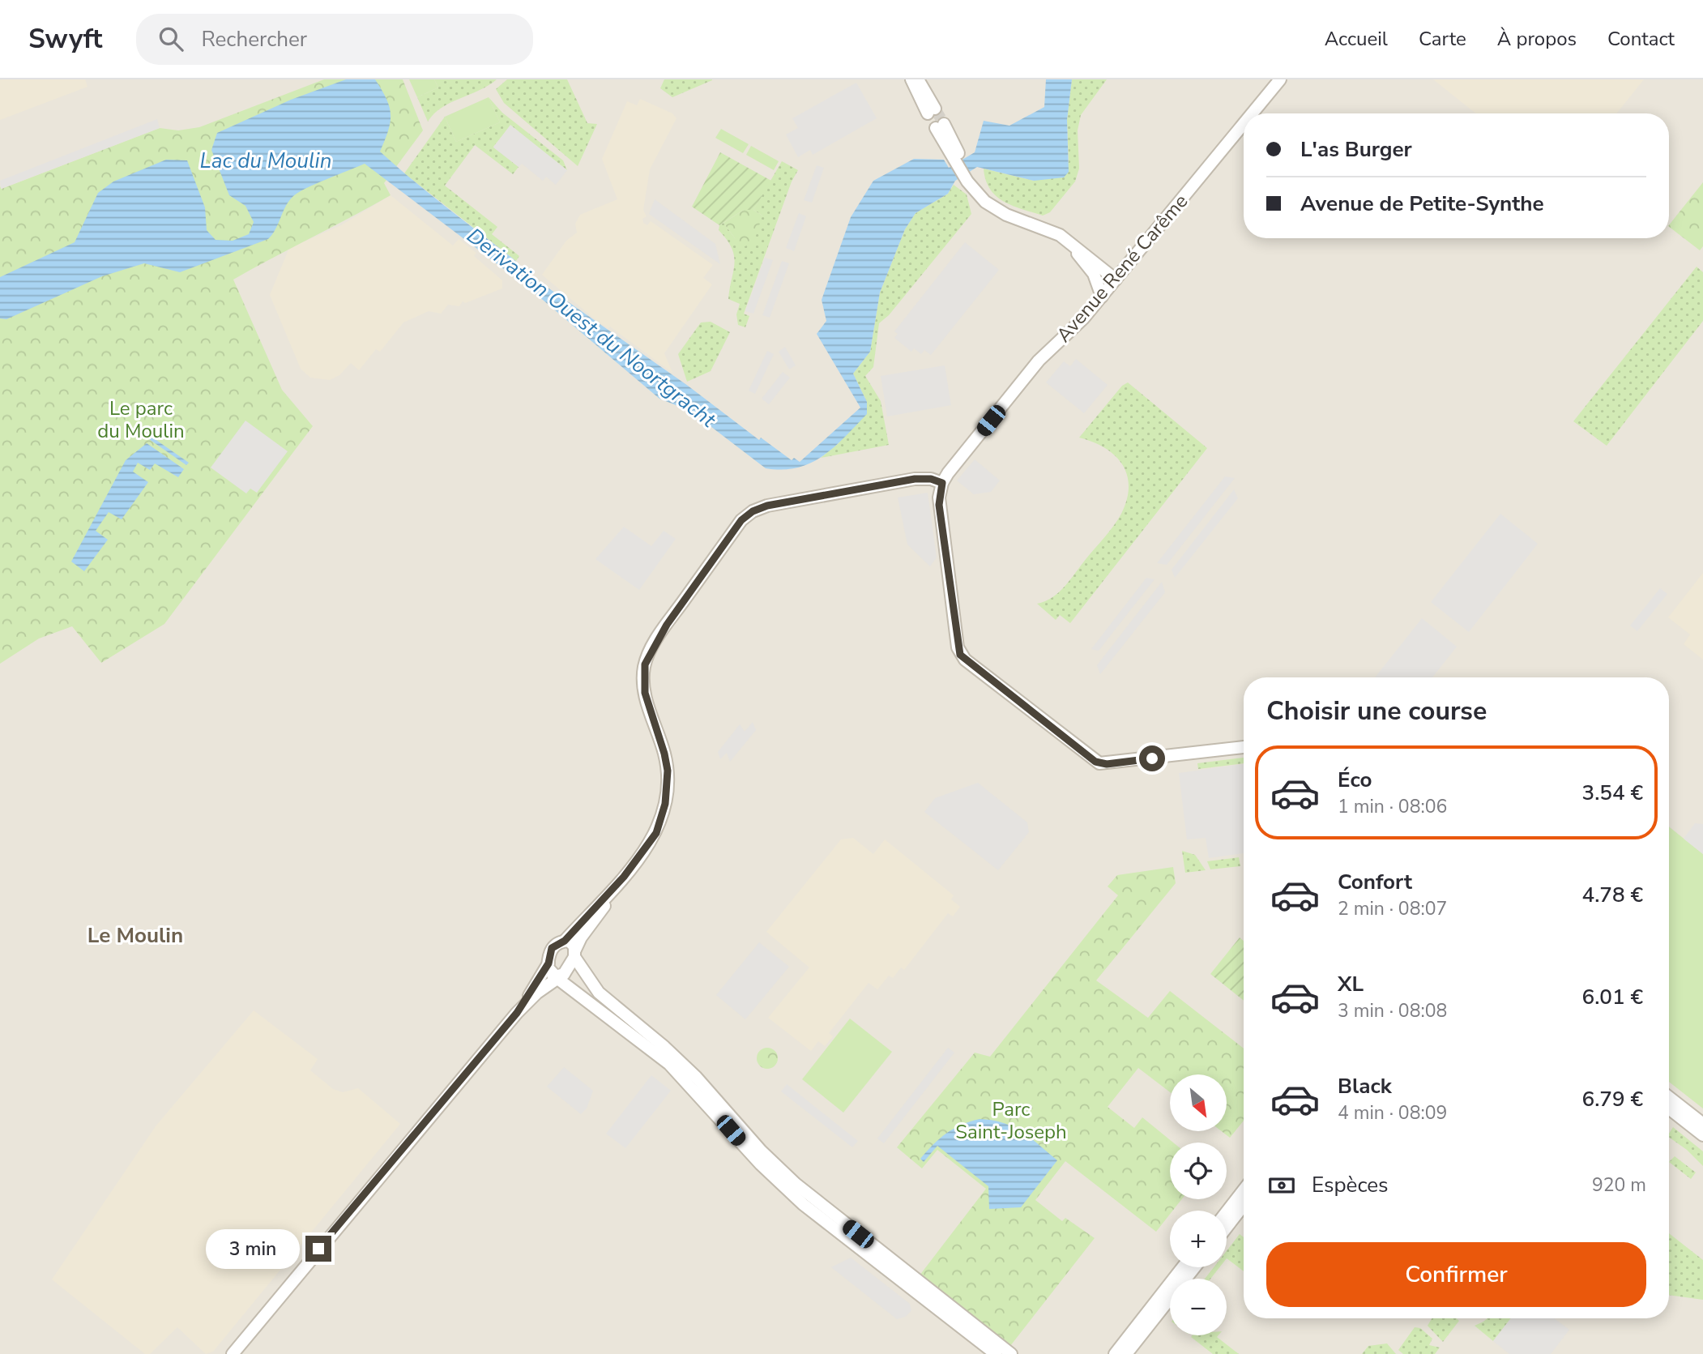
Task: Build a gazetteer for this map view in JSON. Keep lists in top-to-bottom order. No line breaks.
{"streets":{"street":["Avenue René Carême"]},"districts":["Le Moulin"],"water":["Lac du Moulin","Derivation Ouest du Noortgracht"],"parks":["Le parc du Moulin","Parc Saint-Joseph"],"north":"bottom right","page":{"header":"Swyft","search":"Rechercher","nav":["Accueil","Carte","À propos","Contact"],"banner":["L'as Burger","Avenue de Petite-Synthe"],"heading":"Choisir une course","list":[{"name":"Éco","note":"1 min · 08:06","value":"3.54 €"},{"name":"Confort","note":"2 min · 08:07","value":"4.78 €"},{"name":"XL","note":"3 min · 08:08","value":"6.01 €"},{"name":"Black","note":"4 min · 08:09","value":"6.79 €"}],"map_buttons":["+","−"],"pay":["Espèces","920 m"],"bubble":"3 min","buttons":"Confirmer"}}
